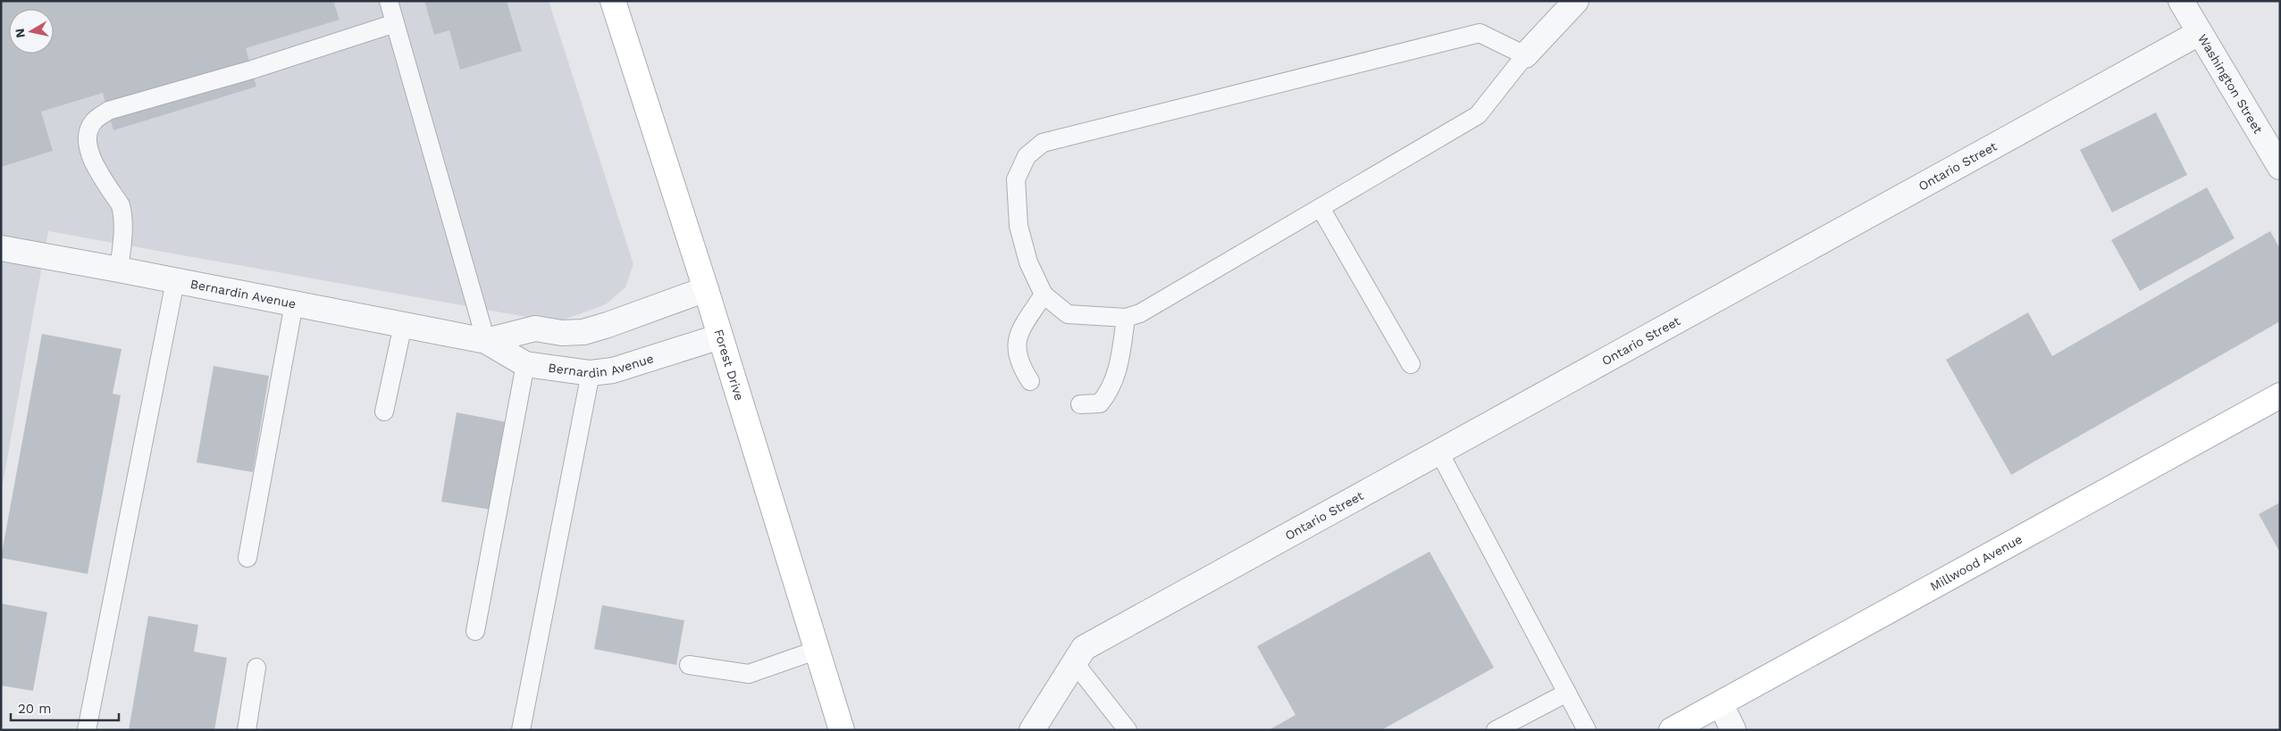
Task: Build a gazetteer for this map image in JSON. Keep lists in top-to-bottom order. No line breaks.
{"streets":{"main road":["Forest Drive","Millwood Avenue"],"street":["Washington Street","Ontario Street","Bernardin Avenue"]},"crossings":[["Washington Street","Ontario Street"],["Bernardin Avenue","Forest Drive"]],"scale_bar":"20 m","north":"left"}
